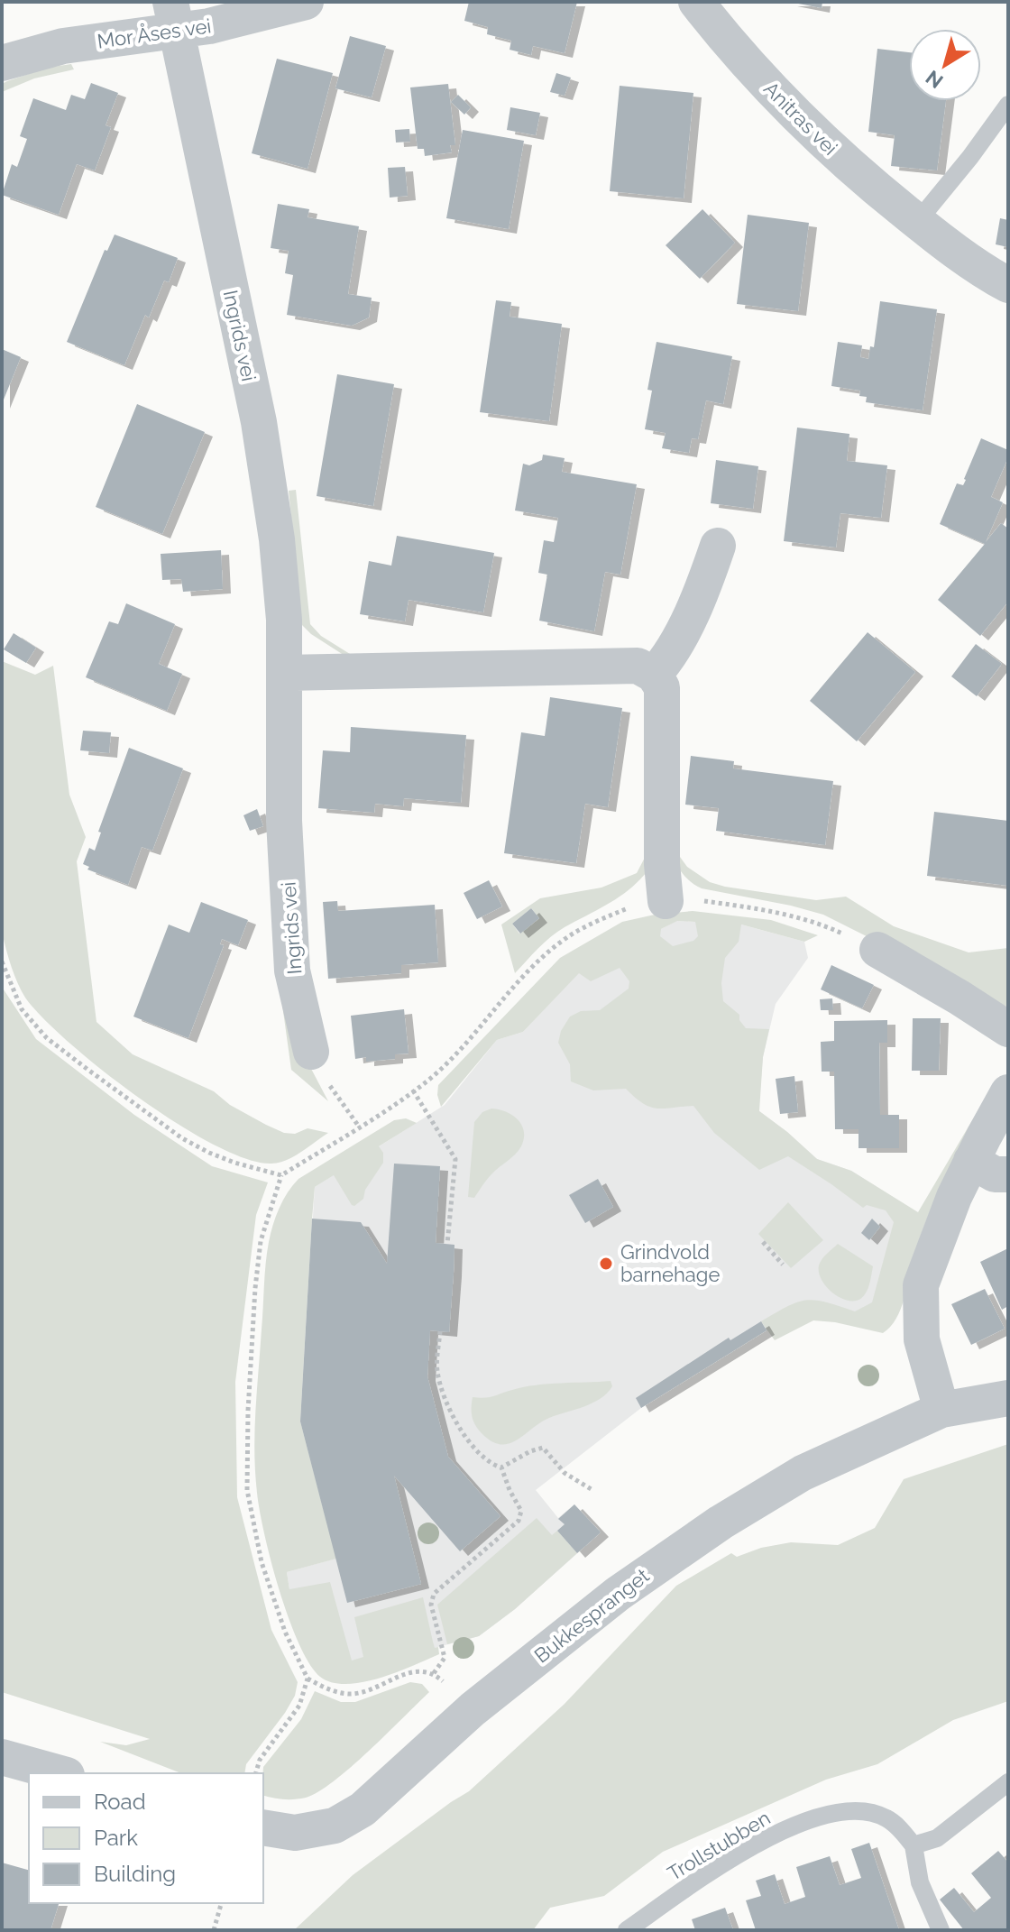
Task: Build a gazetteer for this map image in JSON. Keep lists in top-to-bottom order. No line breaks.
{"streets":{"street":["Mor Åses vei","Anitras vei","Ingrids vei","Bukkespranget"],"lane":["Trollstubben"]},"crossings":[["Mor Åses vei","Ingrids vei"]],"places":["Grindvold barnehage"],"legend":["Road","Park","Building"],"north":"bottom left"}
